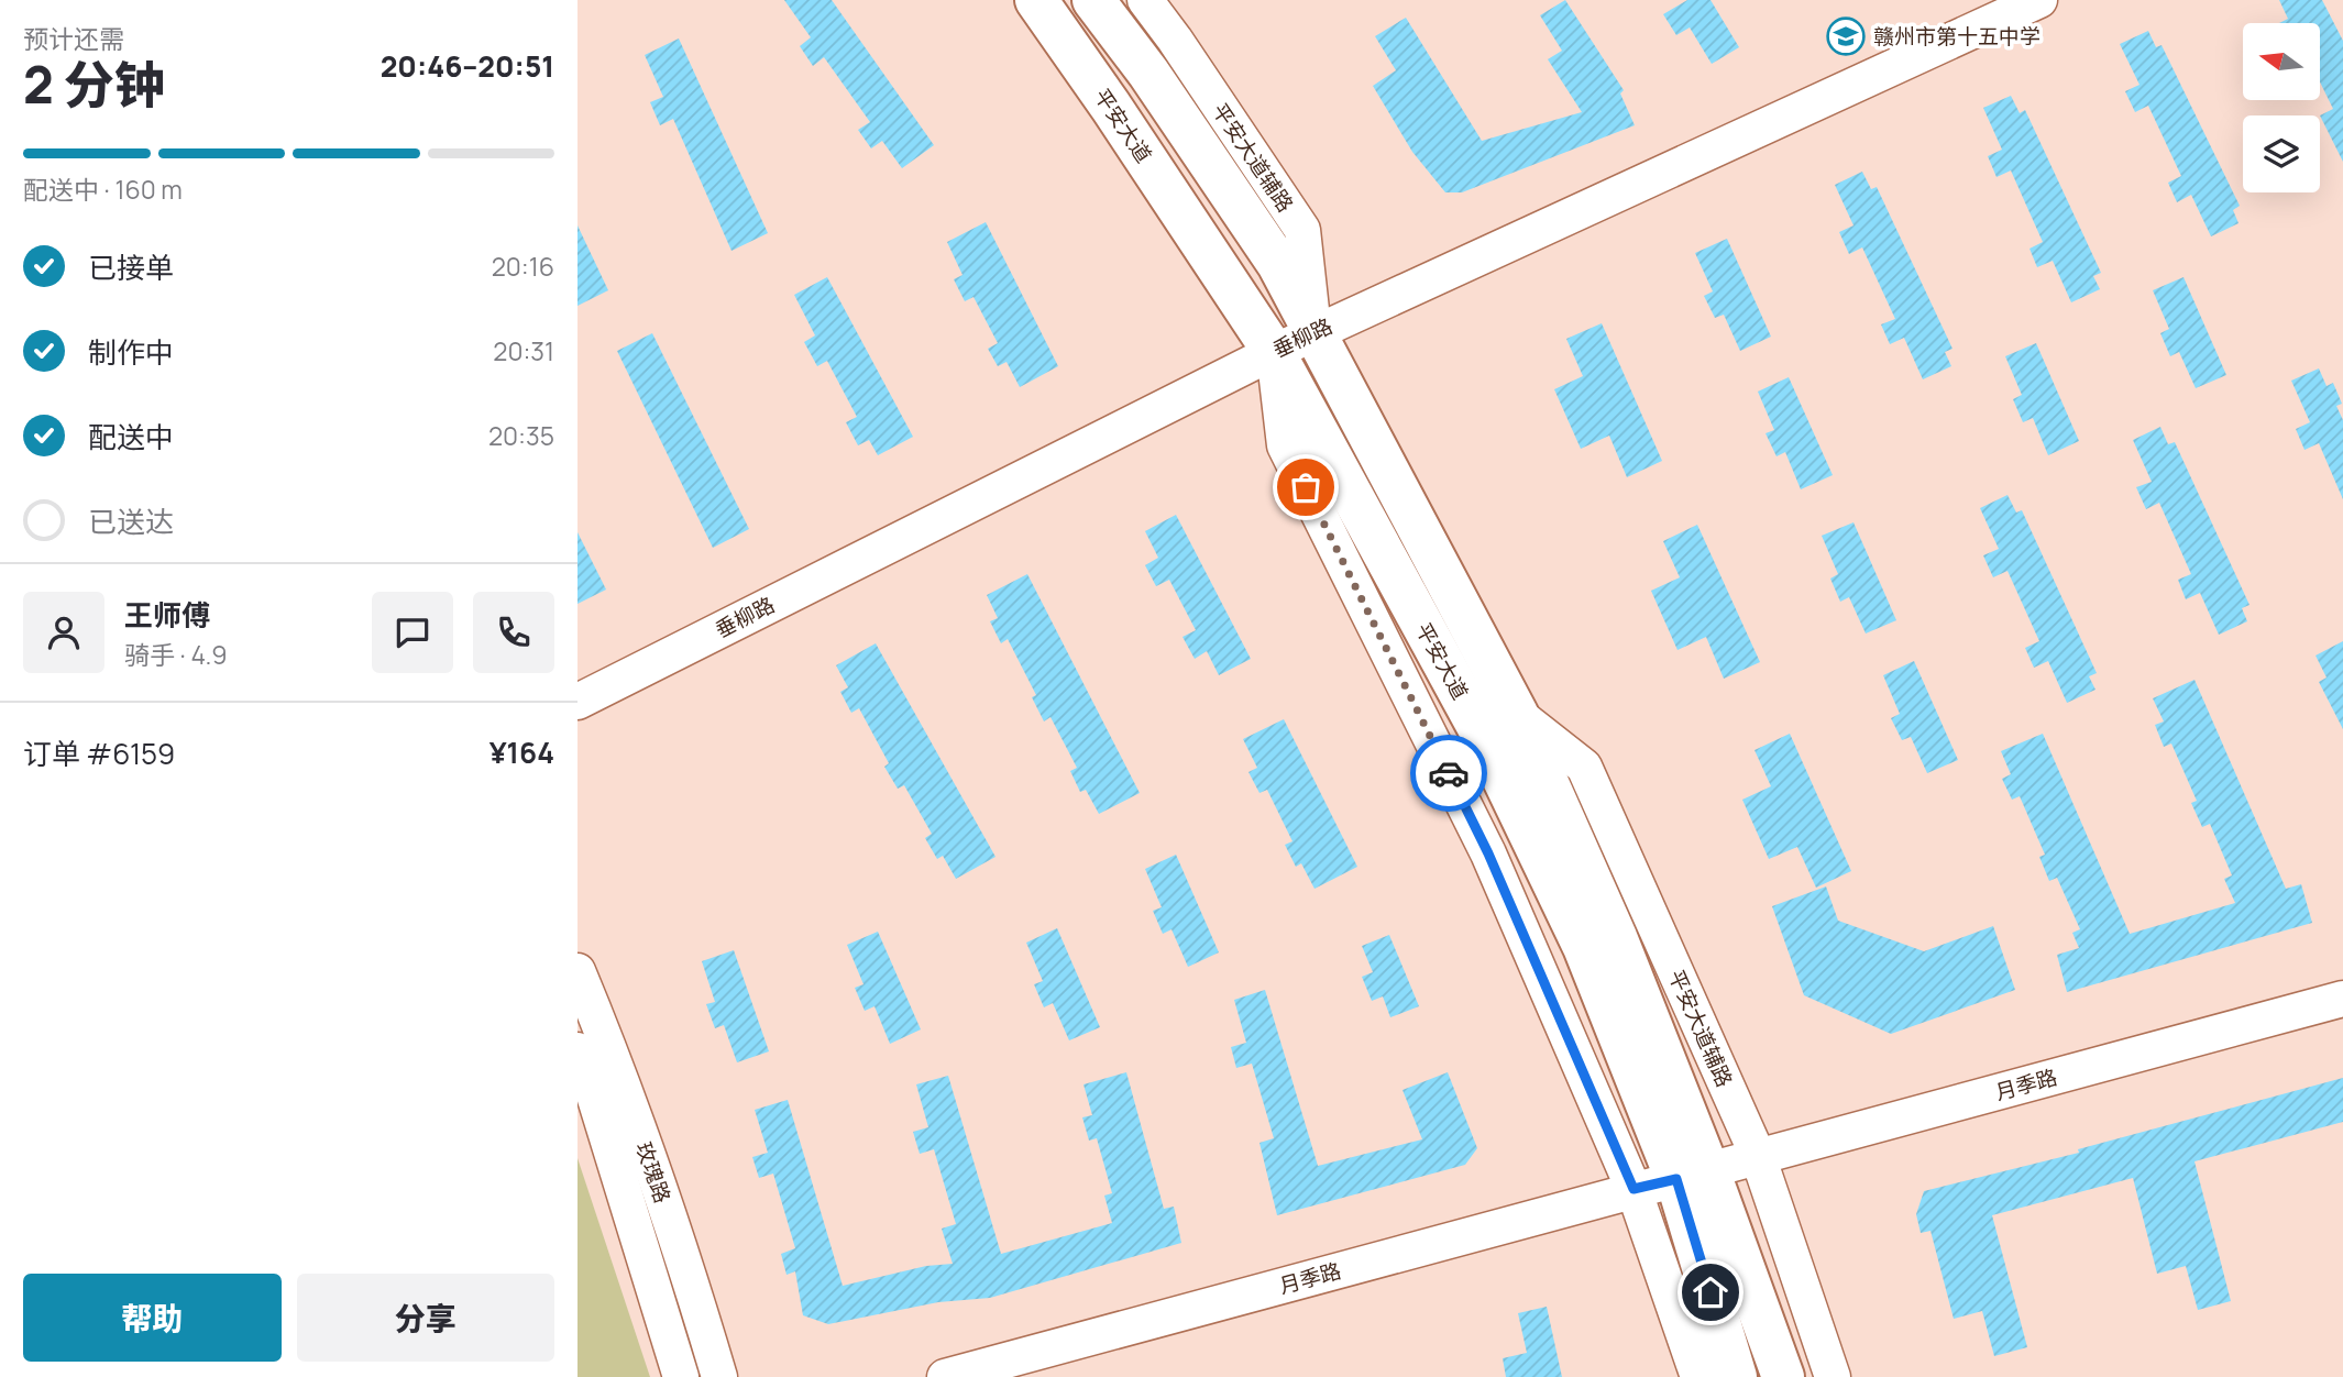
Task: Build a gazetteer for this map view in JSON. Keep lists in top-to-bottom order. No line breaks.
{"streets":{"main road":["平安大道"],"street":["平安大道辅路","垂柳路","月季路","玫瑰路"]},"crossings":[["平安大道","平安大道辅路"],["平安大道","垂柳路"],["平安大道","月季路"],["平安大道辅路","垂柳路"],["平安大道辅路","月季路"]],"places":{"school or university":["赣州市第十五中学"]},"north":"left","page":{"heading":["2 分钟","预计还需","20:46–20:51"],"panel":["王师傅","骑手 · 4.9","订单 #6159","¥164"],"bar":"配送中 · 160 m","list":[["已接单","20:16"],["制作中","20:31"],["配送中","20:35"],"已送达"],"buttons":["帮助","分享"]}}
